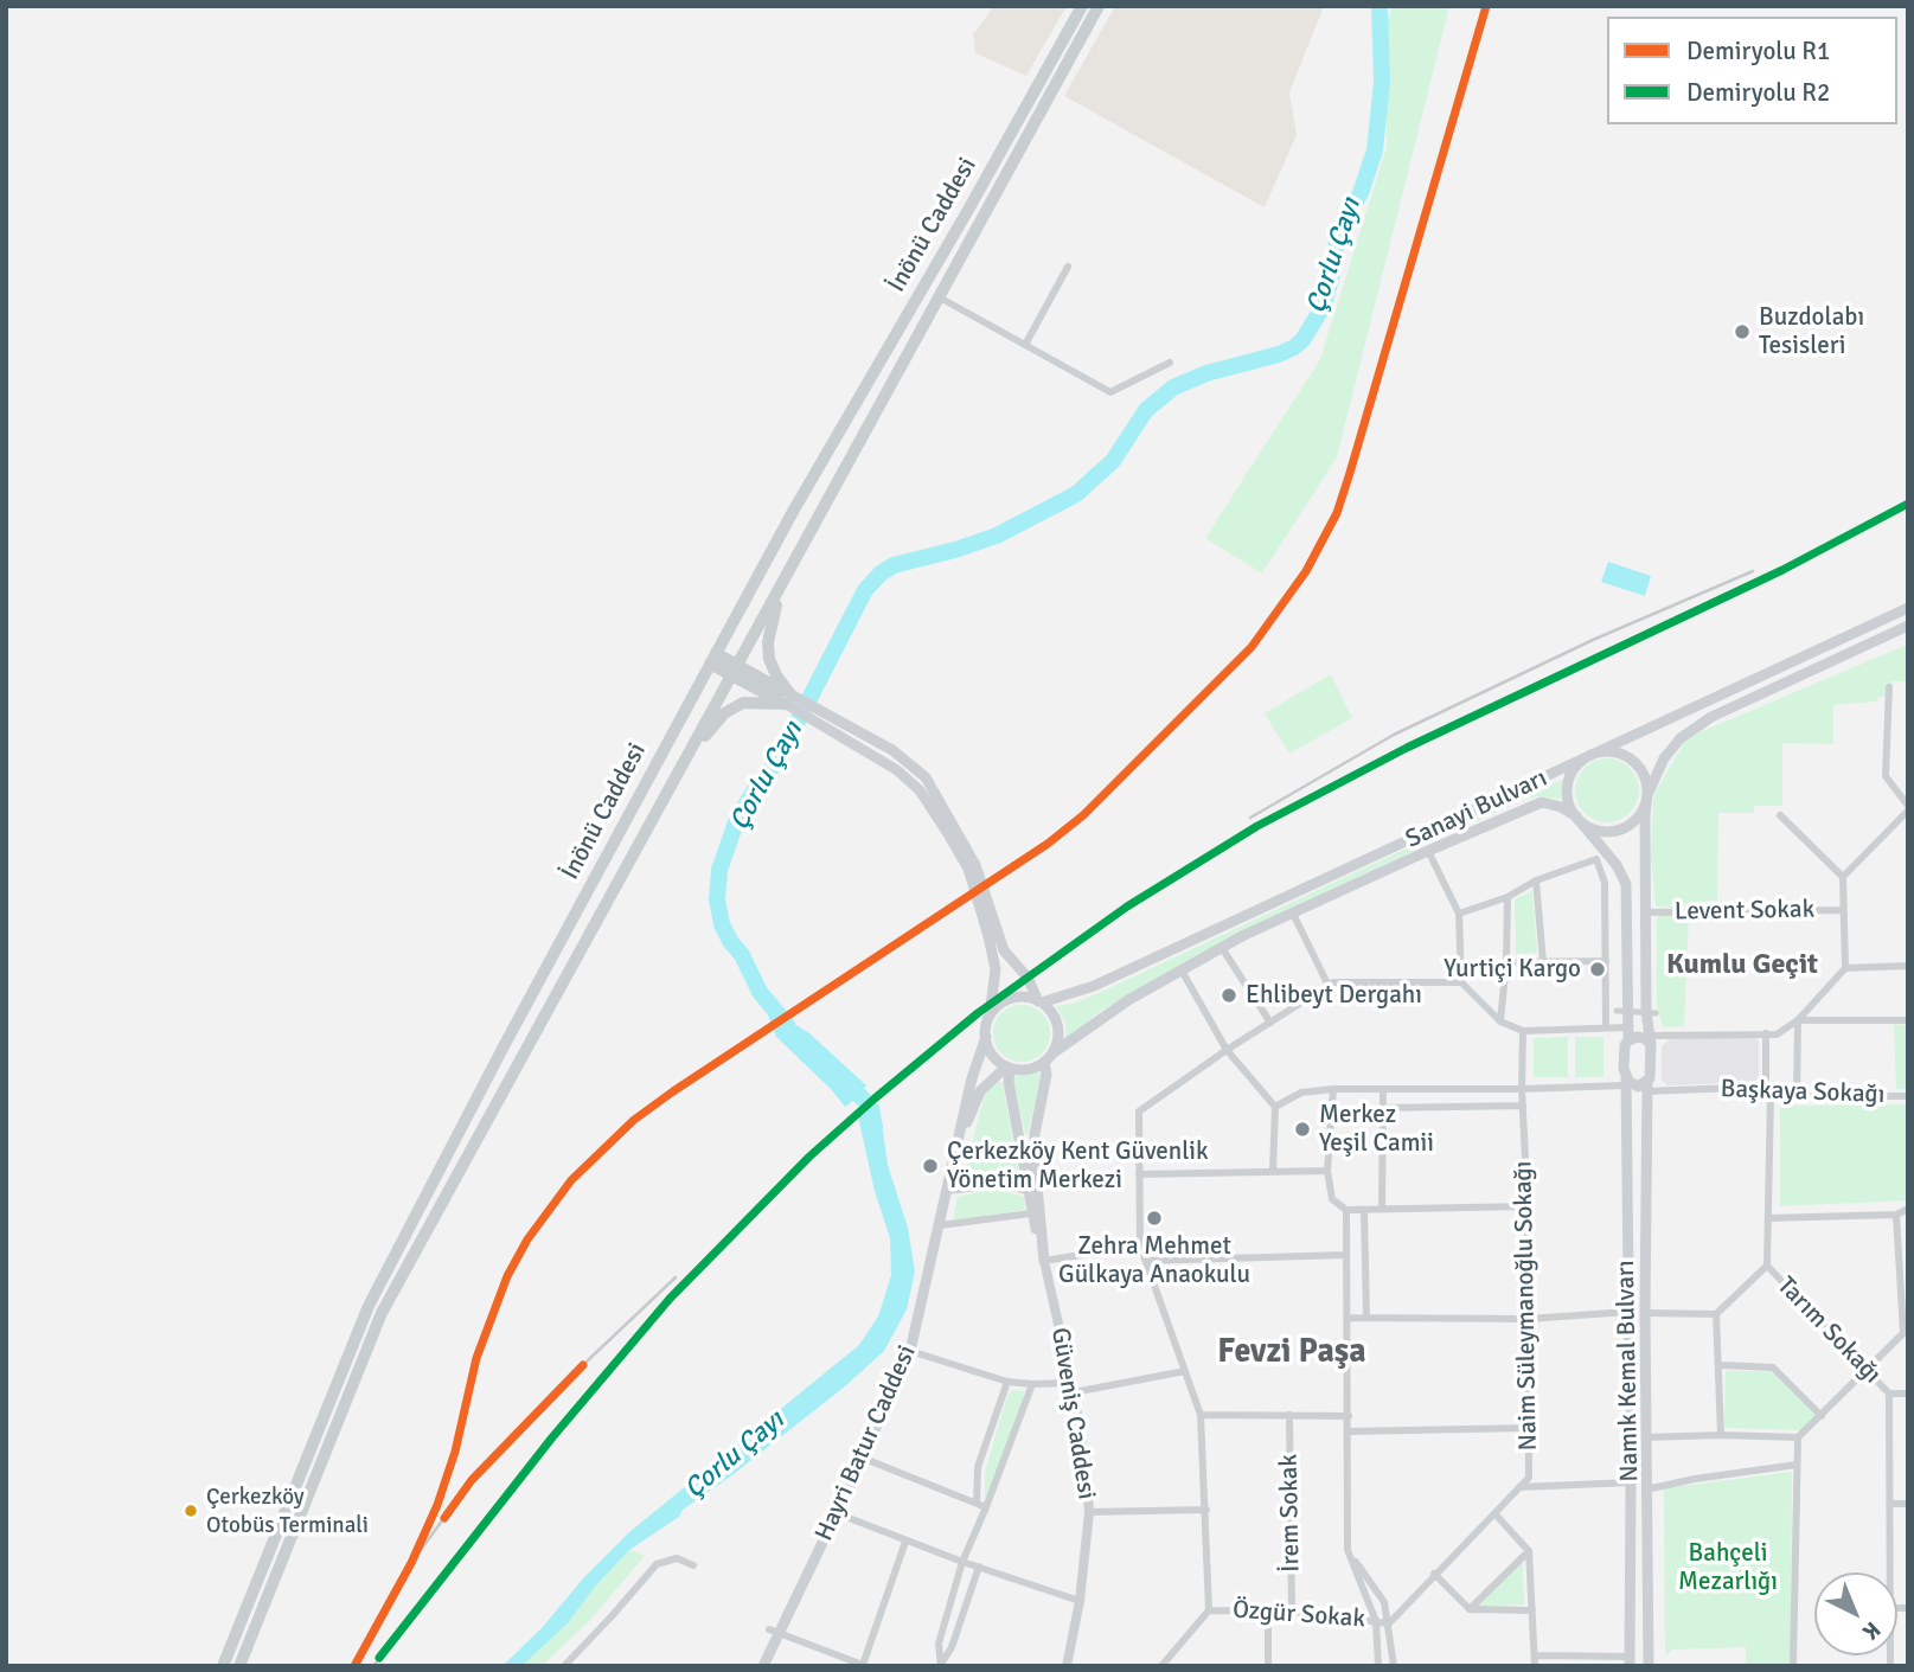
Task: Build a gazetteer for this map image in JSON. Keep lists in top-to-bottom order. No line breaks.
{"streets":{"main road":["İnönü Caddesi","Sanayi Bulvarı","Namık Kemal Bulvarı","Güveniş Caddesi","Hayri Batur Caddesi"],"street":["Levent Sokak","Başkaya Sokağı","Naim Süleymanoğlu Sokağı","Tarım Sokağı","İrem Sokak","Özgür Sokak"]},"crossings":[["Sanayi Bulvarı","Namık Kemal Bulvarı"],["Sanayi Bulvarı","Güveniş Caddesi"],["Sanayi Bulvarı","Hayri Batur Caddesi"],["Levent Sokak","Namık Kemal Bulvarı"],["Başkaya Sokağı","Tarım Sokağı"],["Başkaya Sokağı","Namık Kemal Bulvarı"],["Naim Süleymanoğlu Sokağı","Özgür Sokak"],["Güveniş Caddesi","Hayri Batur Caddesi"],["İrem Sokak","Özgür Sokak"]],"districts":["Kumlu Geçit","Fevzi Paşa"],"water":["Çorlu Çayı"],"parks":["Bahçeli Mezarlığı"],"places":["Buzdolabı Tesisleri","Yurtiçi Kargo","Ehlibeyt Dergahı","Merkez Yeşil Camii","Çerkezköy Kent Güvenlik Yönetim Merkezi","Zehra Mehmet Gülkaya Anaokulu","Çerkezköy Otobüs Terminali"],"lines":["rail line R1","rail line R2"],"legend":["Demiryolu R1","Demiryolu R2"],"north":"bottom right"}
